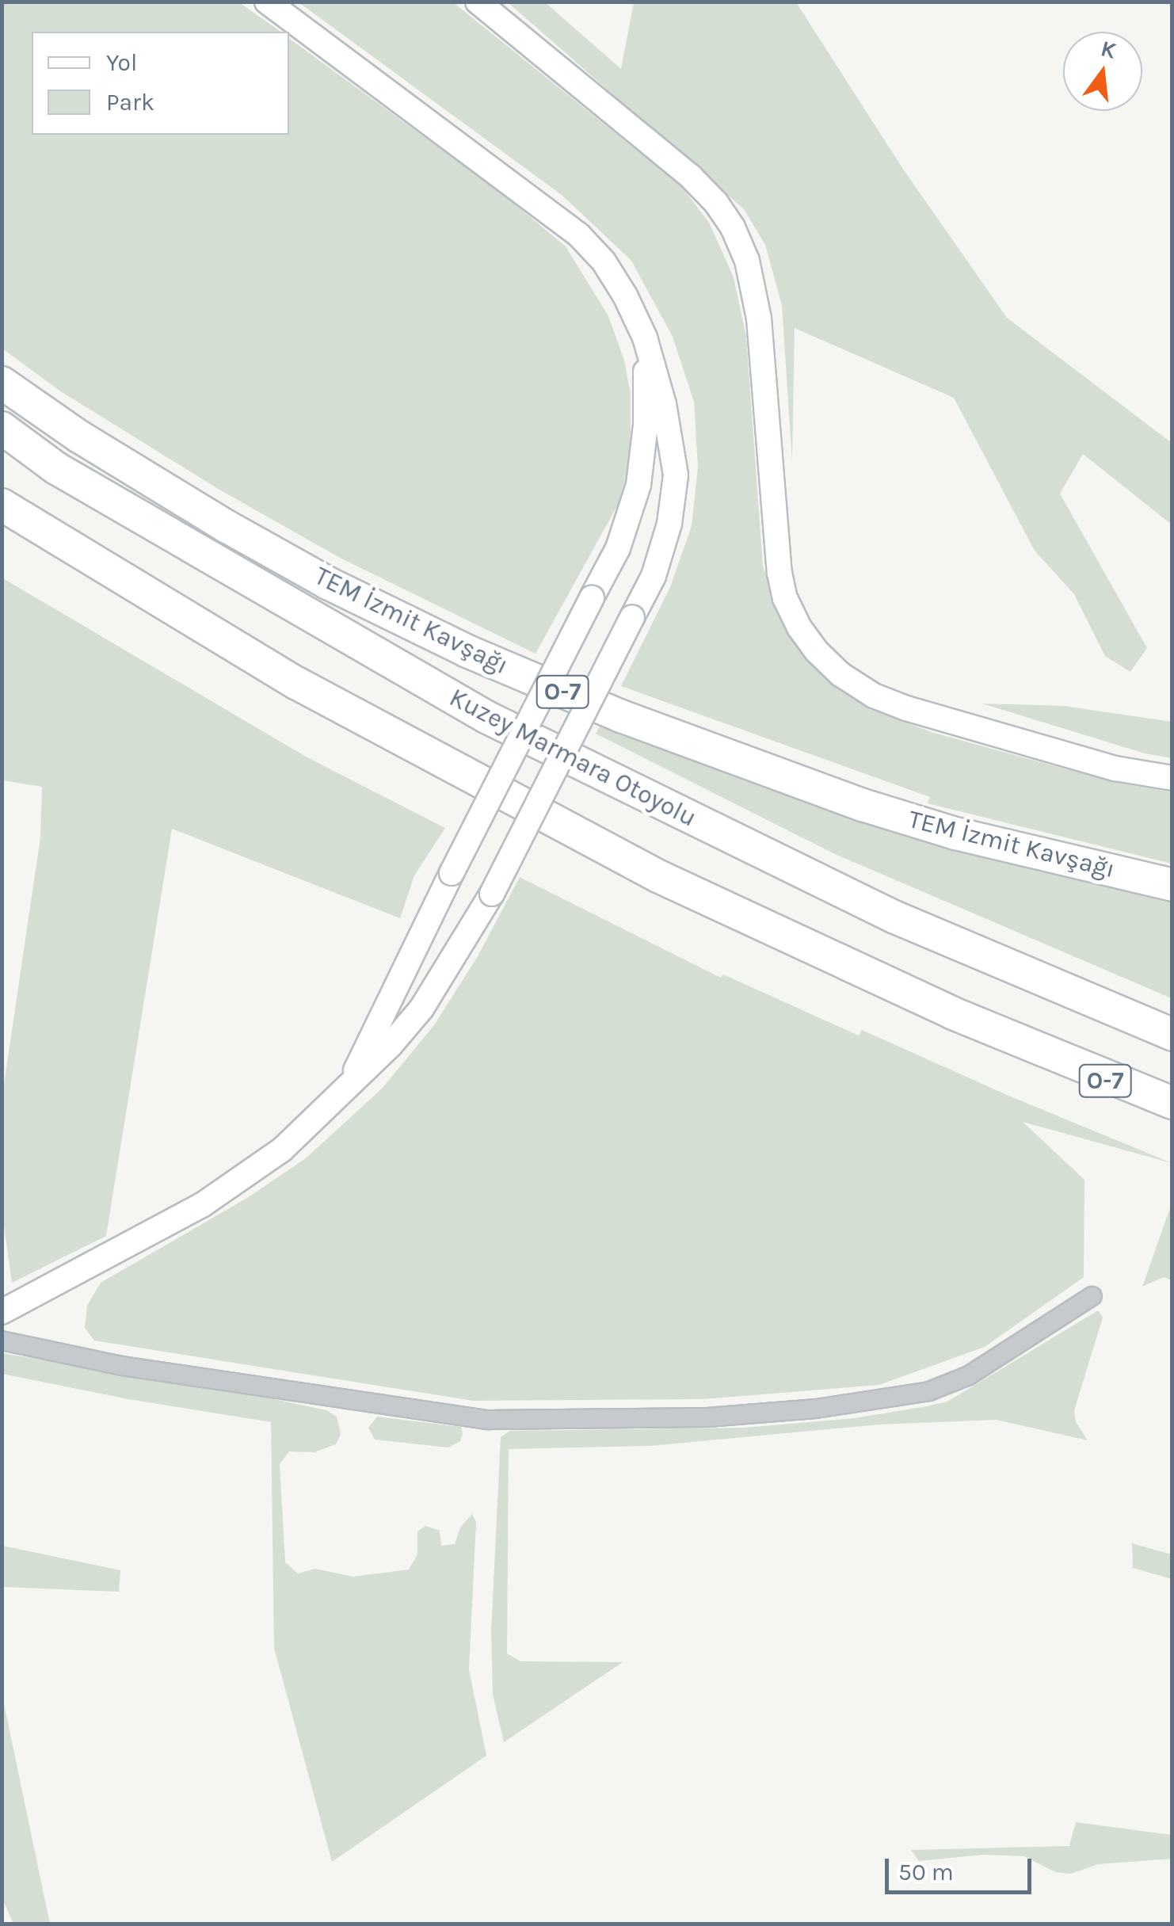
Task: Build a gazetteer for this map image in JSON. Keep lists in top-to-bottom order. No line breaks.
{"streets":{"highway":["TEM İzmit Kavşağı","O-7","Kuzey Marmara Otoyolu"]},"legend":["Yol","Park"],"scale_bar":"50 m","north":"top"}
